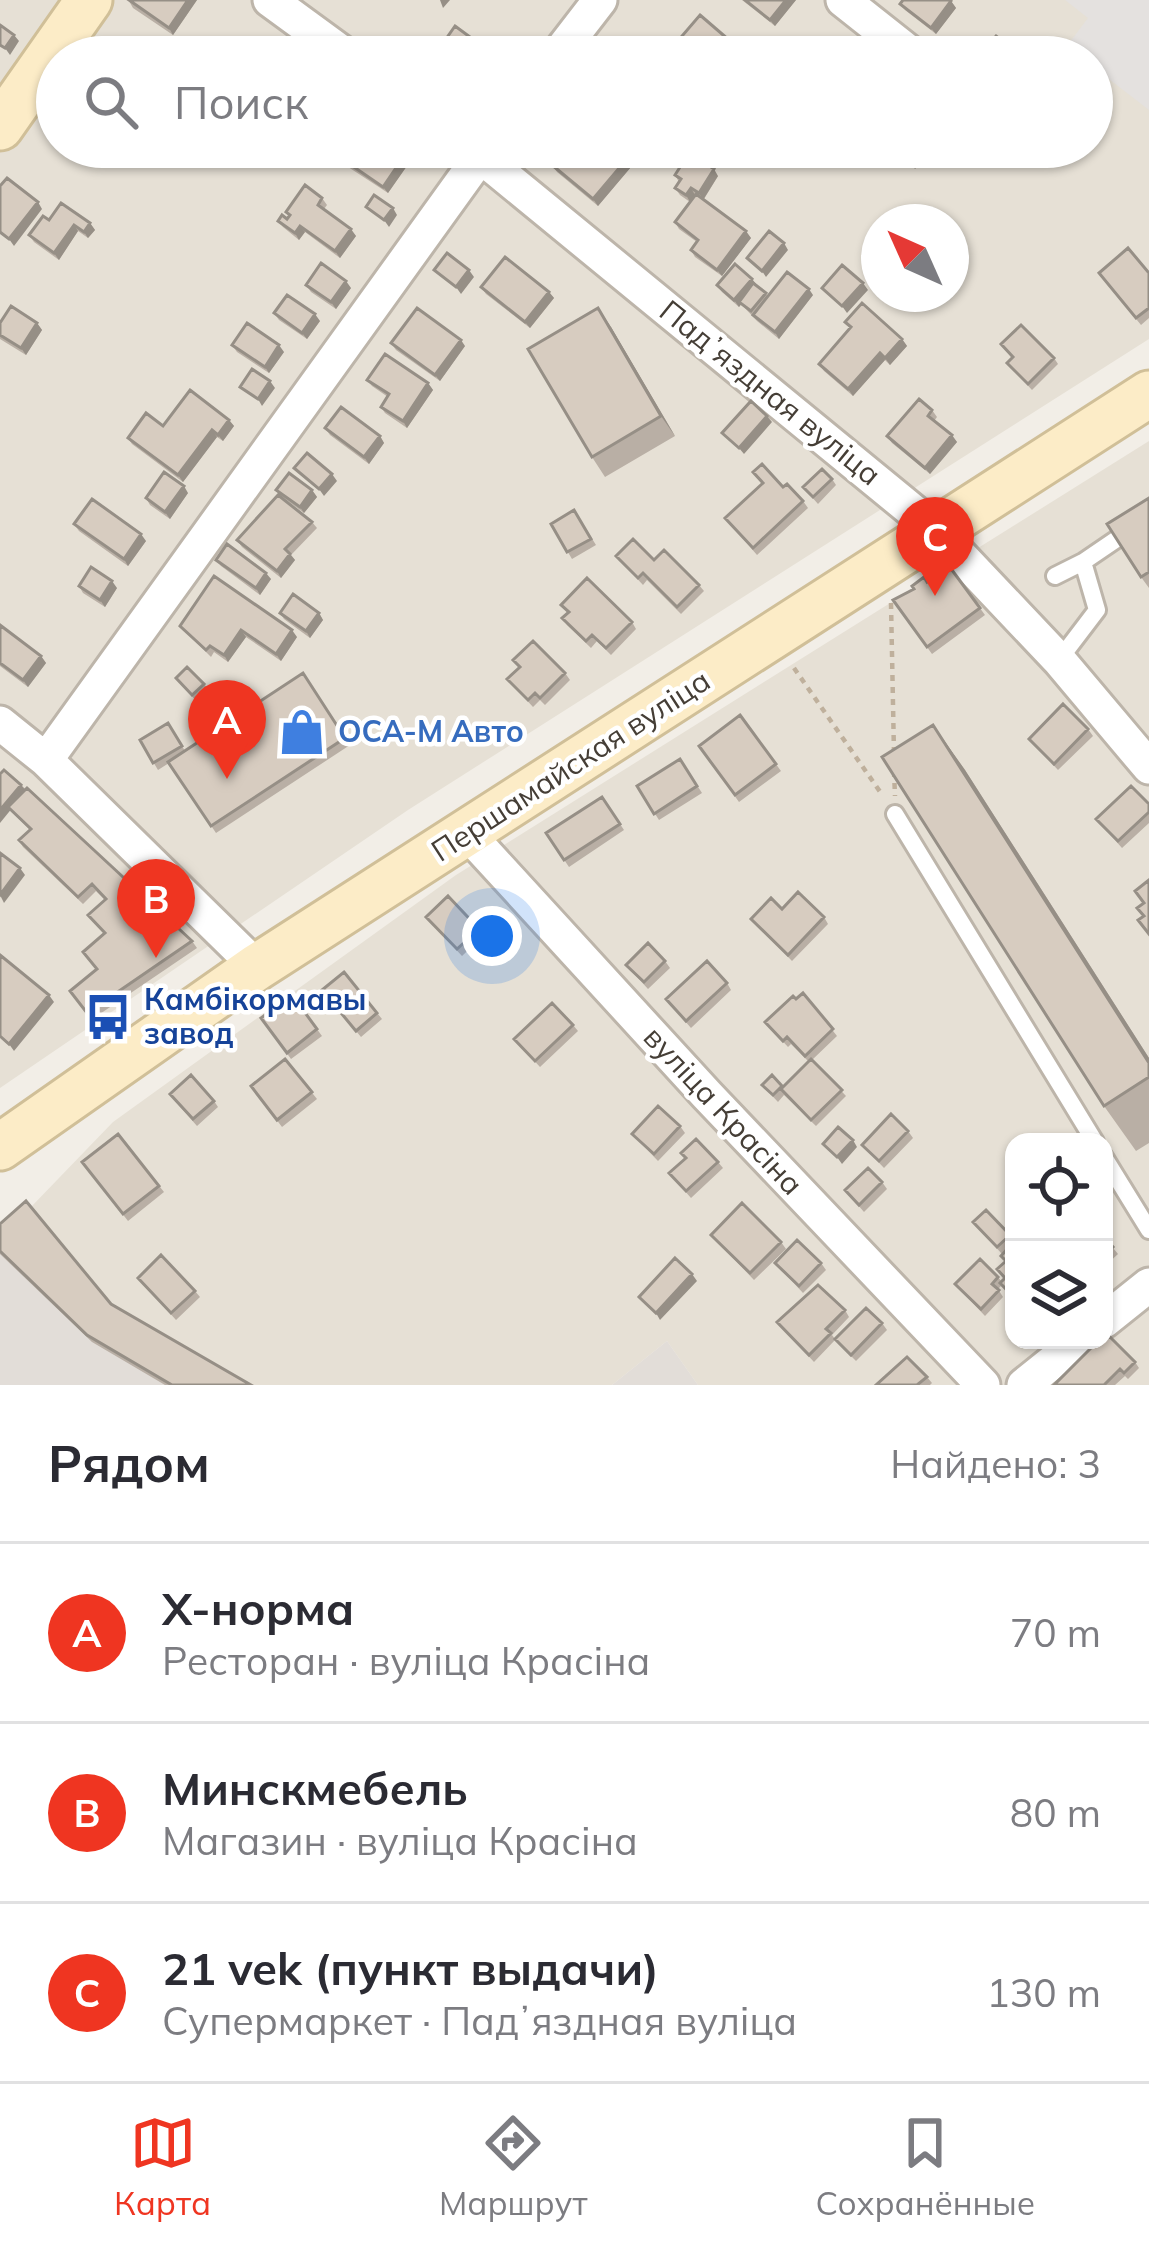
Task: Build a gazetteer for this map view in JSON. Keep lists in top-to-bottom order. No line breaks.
{"streets":{"main road":["Першамайская вуліца"],"street":["Падʼяздная вуліца","вуліца Красіна"]},"crossings":[["Падʼяздная вуліца","Першамайская вуліца"],["Першамайская вуліца","вуліца Красіна"]],"places":{"shop":["ОСА-М Авто"],"bus stop":["Камбікормавы завод"]},"north":"top left","page":{"search":"Поиск","pins":["C","A","B"],"heading":["Рядом","Найдено: 3"],"list":[{"mark":"A","name":"Х-норма","note":"Ресторан · вуліца Красіна","value":"70 m"},{"mark":"B","name":"Минскмебель","note":"Магазин · вуліца Красіна","value":"80 m"},{"mark":"C","name":"21 vek (пункт выдачи)","note":"Супермаркет · Падʼяздная вуліца","value":"130 m"}],"nav":["Карта","Маршрут","Сохранённые"]}}
